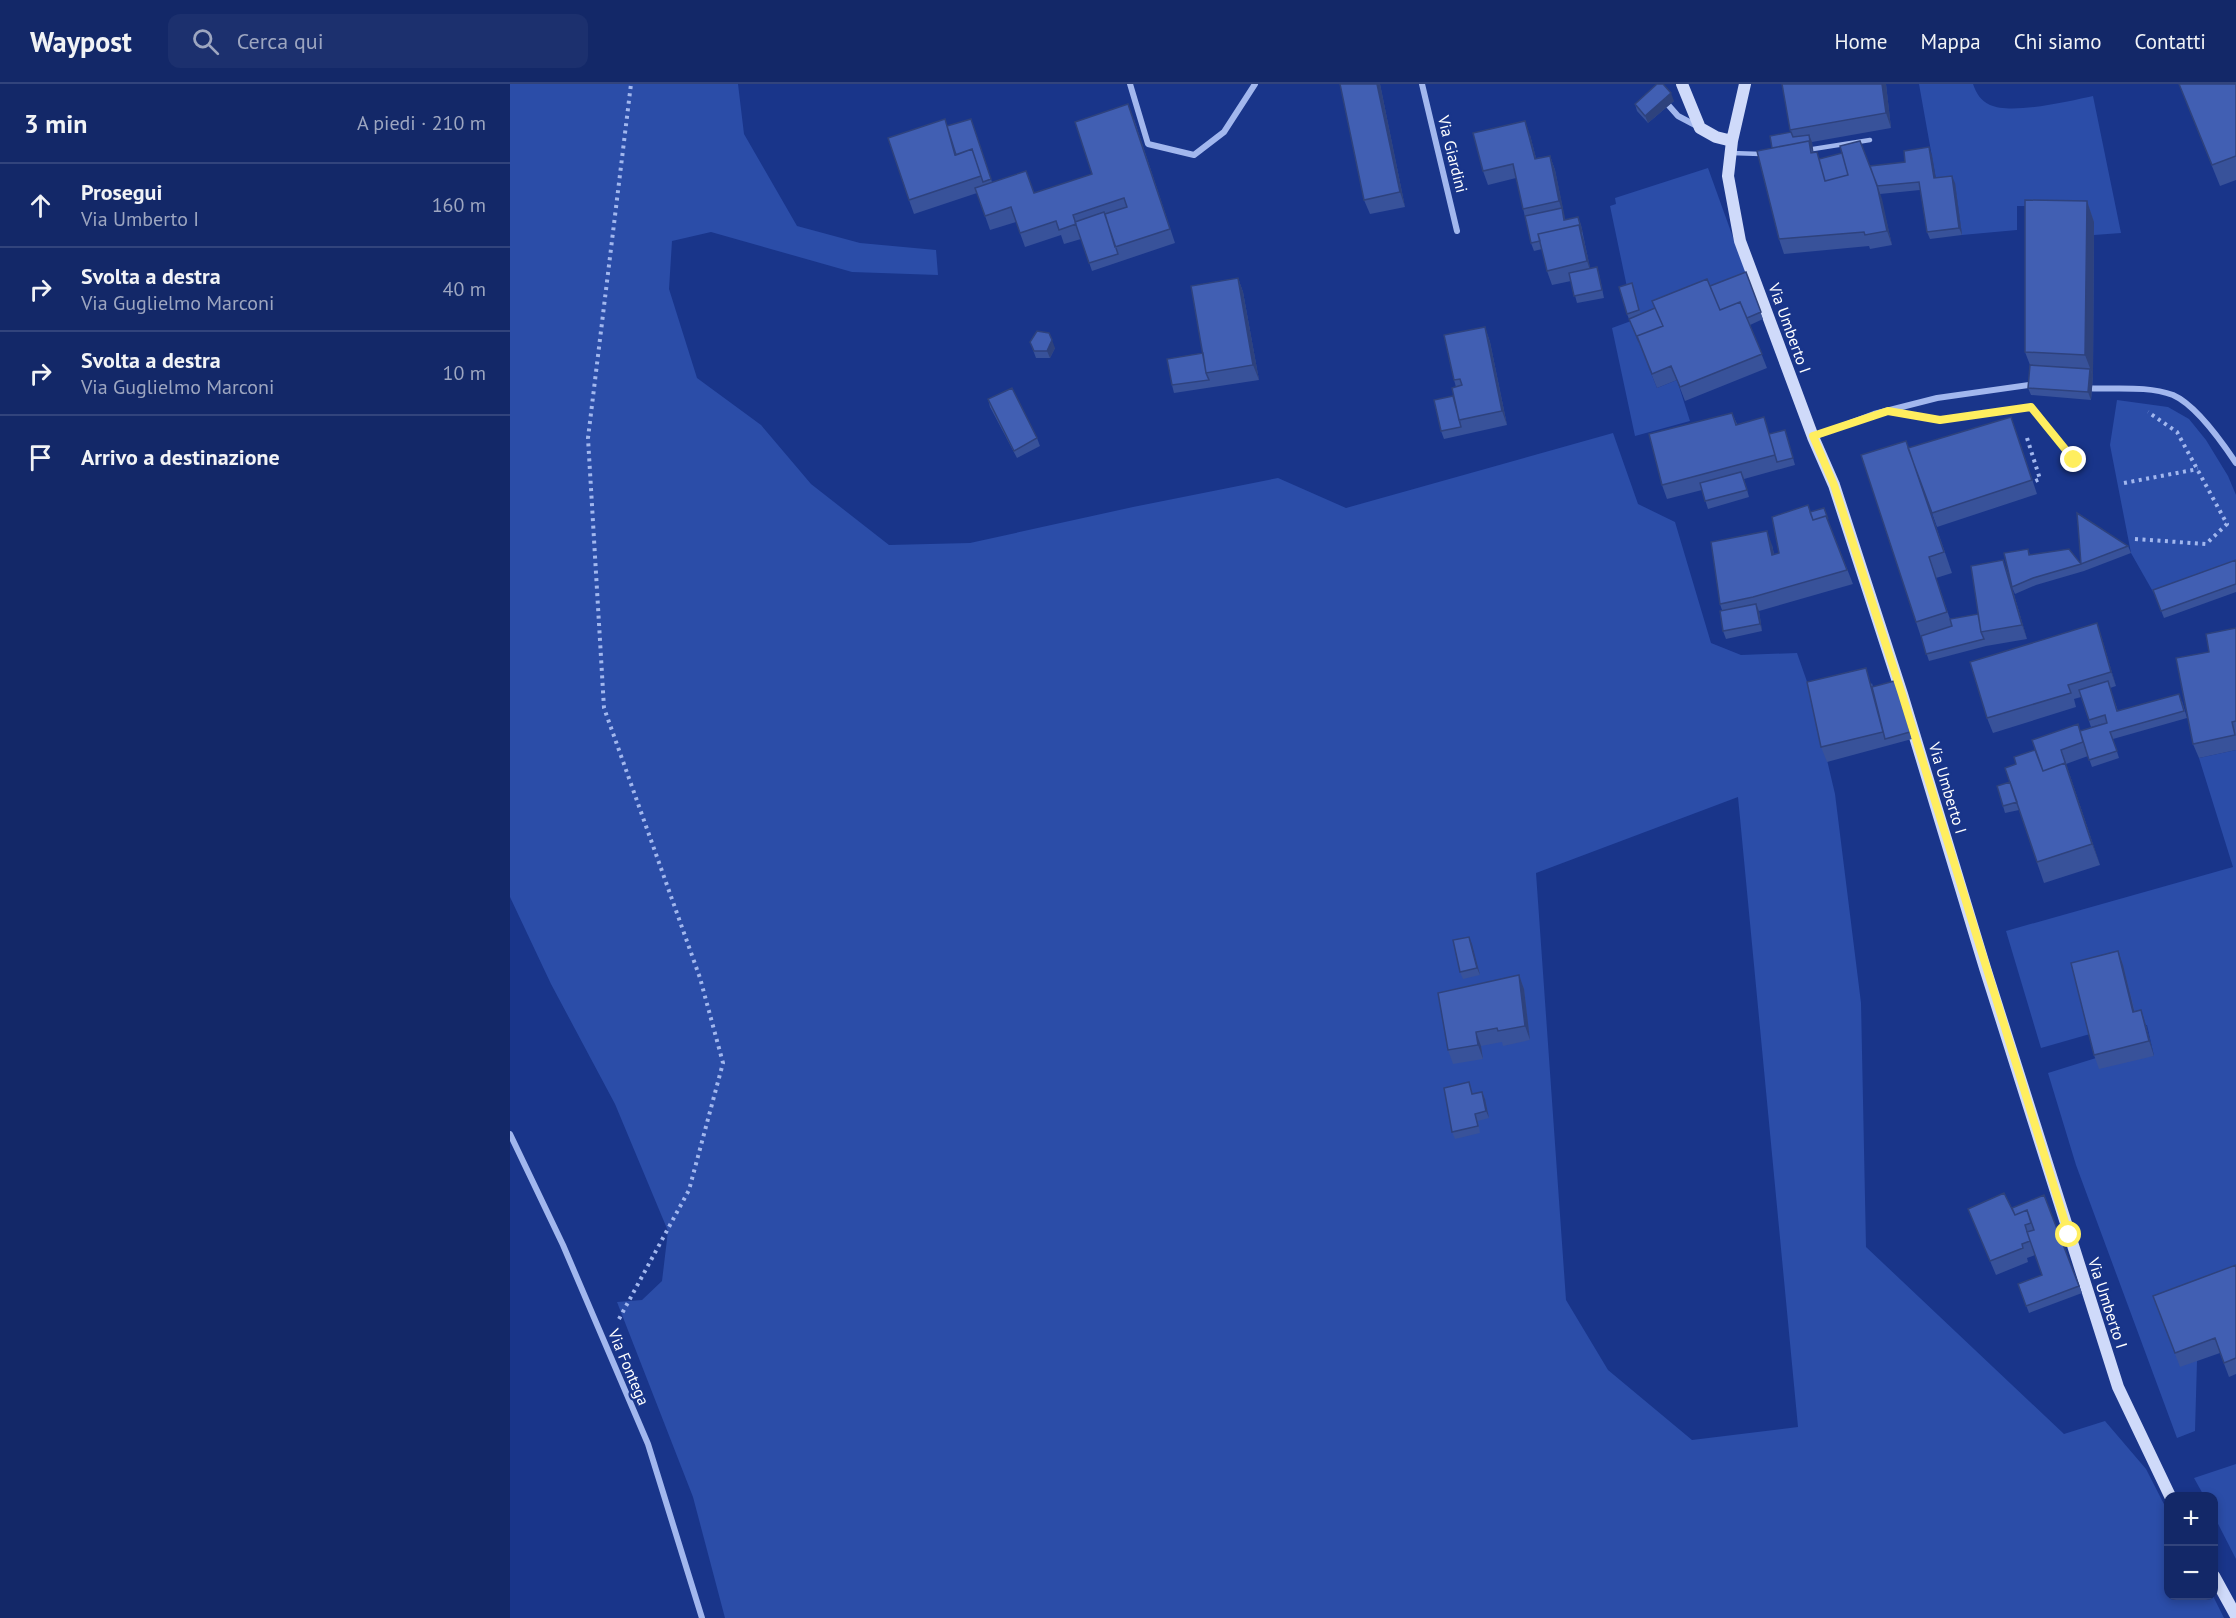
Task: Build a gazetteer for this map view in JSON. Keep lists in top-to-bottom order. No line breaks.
{"streets":{"main road":["Via Umberto I"],"street":["Via Giardini","Via Fontega"]},"page":{"header":"Waypost","search":"Cerca qui","nav":["Home","Mappa","Chi siamo","Contatti"],"heading":["3 min","A piedi · 210 m"],"list":[["Prosegui","Via Umberto I","160 m"],["Svolta a destra","Via Guglielmo Marconi","40 m"],["Svolta a destra","Via Guglielmo Marconi","10 m"],"Arrivo a destinazione"],"map_buttons":["+","−"]}}
